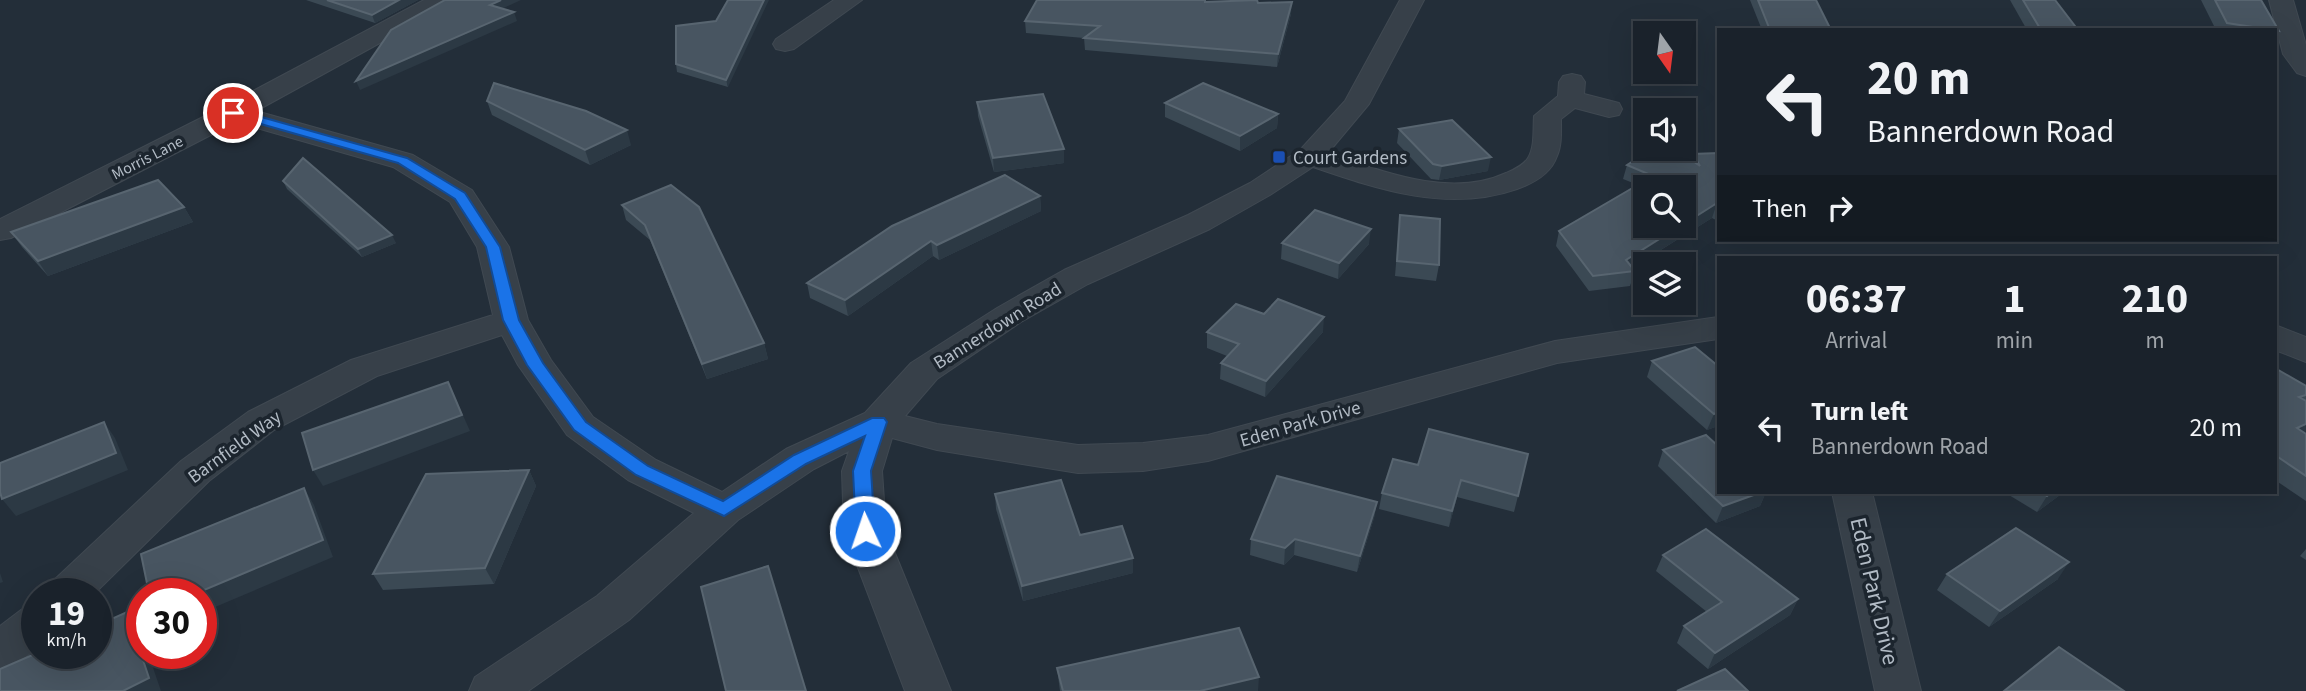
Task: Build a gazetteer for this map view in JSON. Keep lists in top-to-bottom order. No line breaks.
{"streets":{"street":["Morris Lane","Bannerdown Road","Eden Park Drive","Barnfield Way"]},"crossings":[["Bannerdown Road","Eden Park Drive"]],"places":{"transit":["Court Gardens"]},"north":"bottom","page":{"turn":["20 m","Bannerdown Road"],"then":"Then","eta":["06:37","Arrival","1","min","210","m"],"list":[{"name":"Turn left","note":"Bannerdown Road","value":"20 m"}],"speed":"19 km/h","limit":"30"}}
